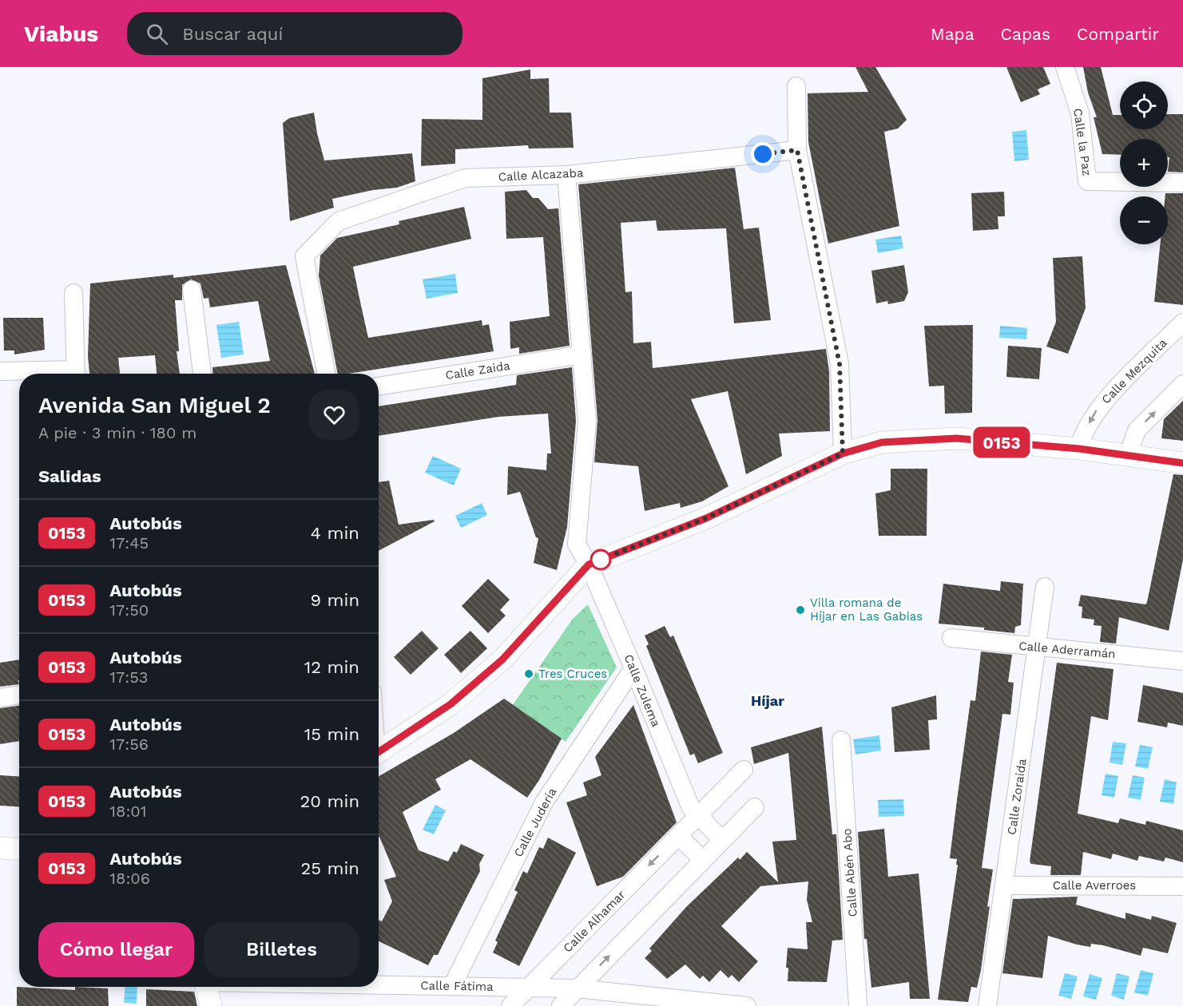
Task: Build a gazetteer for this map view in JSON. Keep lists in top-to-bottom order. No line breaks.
{"streets":{"street":["Calle la Paz","Calle Alcazaba","Calle Zaida","Calle Mezquita","Calle Aderramán","Calle Zulema","Calle Zoraida","Calle Judería","Calle Abén Abo","Calle Averroes","Calle Alhamar","Calle Fátima"]},"crossings":[["Calle Alcazaba","Calle Zulema"],["Calle Zaida","Calle Zulema"],["Calle Aderramán","Calle Zoraida"],["Calle Zulema","Calle Judería"],["Calle Zulema","Calle Alhamar"],["Calle Zoraida","Calle Averroes"],["Calle Judería","Calle Fátima"],["Calle Alhamar","Calle Fátima"]],"districts":["Híjar"],"places":["Villa romana de Híjar en Las Gabias","Tres Cruces"],"lines":["bus line 0153"],"page":{"header":"Viabus","search":"Buscar aquí","nav":["Mapa","Capas","Compartir"],"on_map":"0153","map_buttons":["+","−"],"heading":[["Avenida San Miguel 2","A pie · 3 min · 180 m"],"Salidas"],"list":[{"mark":"0153","name":"Autobús","note":"17:45","value":"4 min"},{"mark":"0153","name":"Autobús","note":"17:50","value":"9 min"},{"mark":"0153","name":"Autobús","note":"17:53","value":"12 min"},{"mark":"0153","name":"Autobús","note":"17:56","value":"15 min"},{"mark":"0153","name":"Autobús","note":"18:01","value":"20 min"},{"mark":"0153","name":"Autobús","note":"18:06","value":"25 min"}],"buttons":["Cómo llegar","Billetes"]}}
